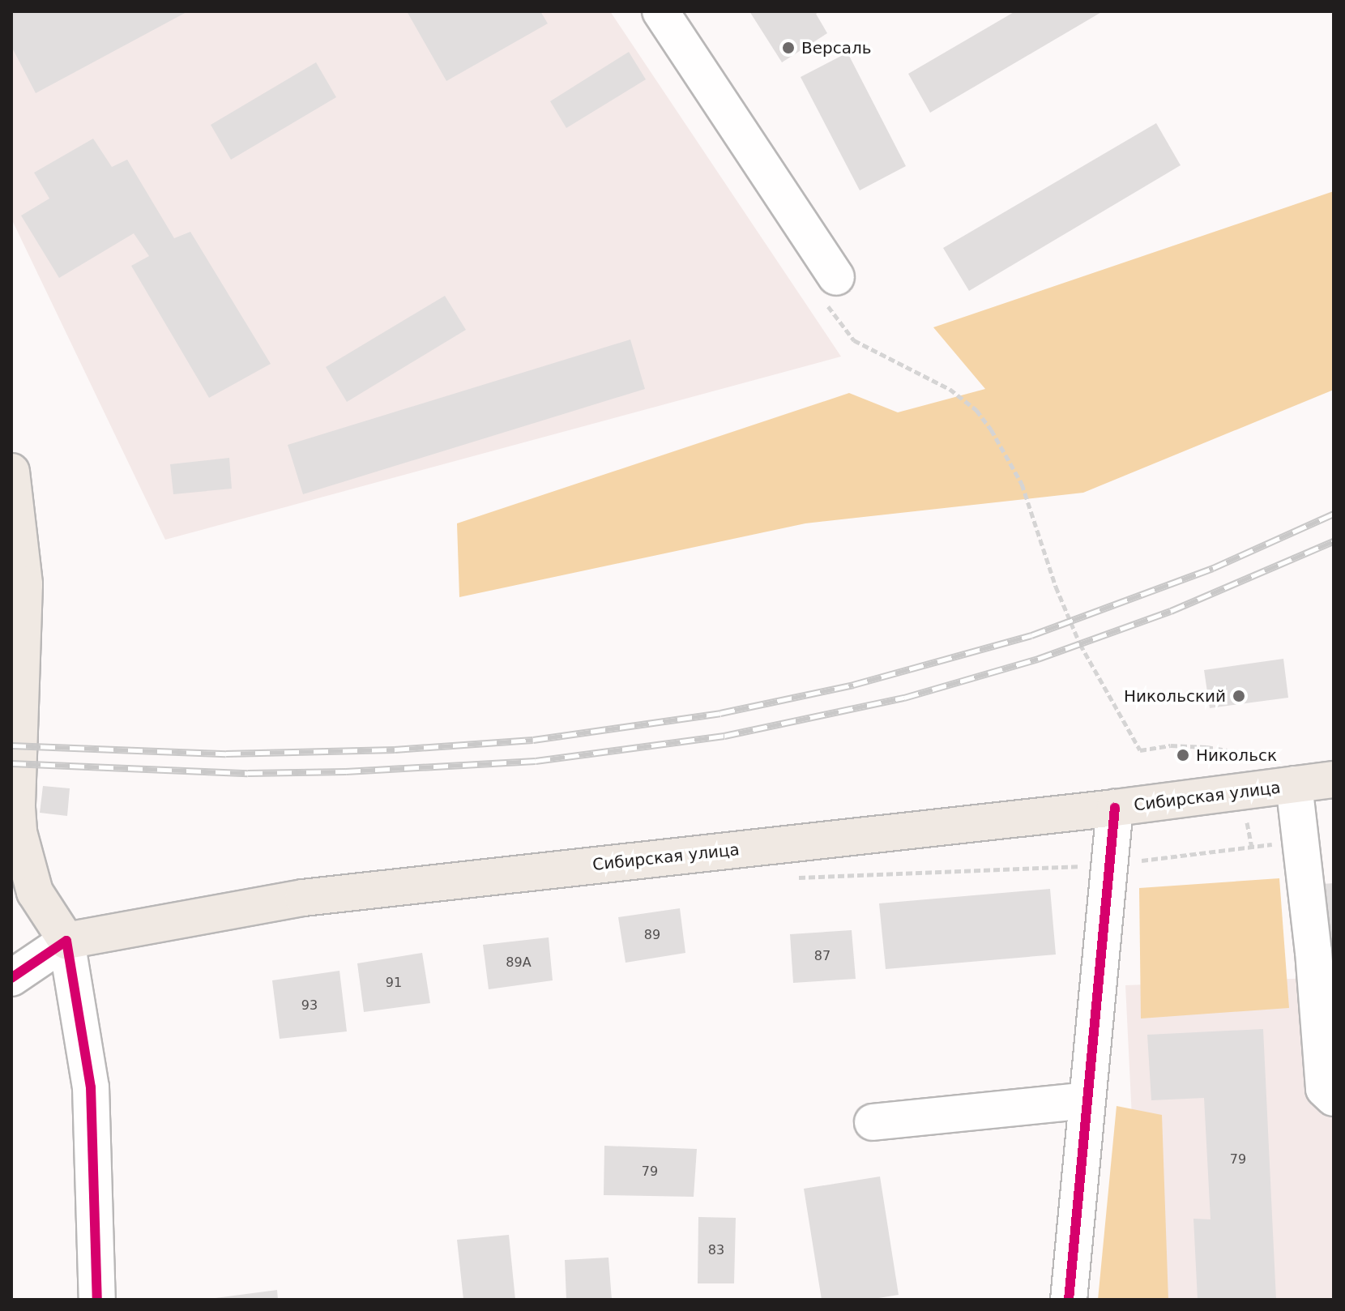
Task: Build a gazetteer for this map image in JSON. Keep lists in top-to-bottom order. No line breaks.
{"streets":{"main road":["Сибирская улица"]},"places":["Версаль","Никольский","Никольск"],"house_numbers":["89","87","89А","91","93","79","79","83"]}
